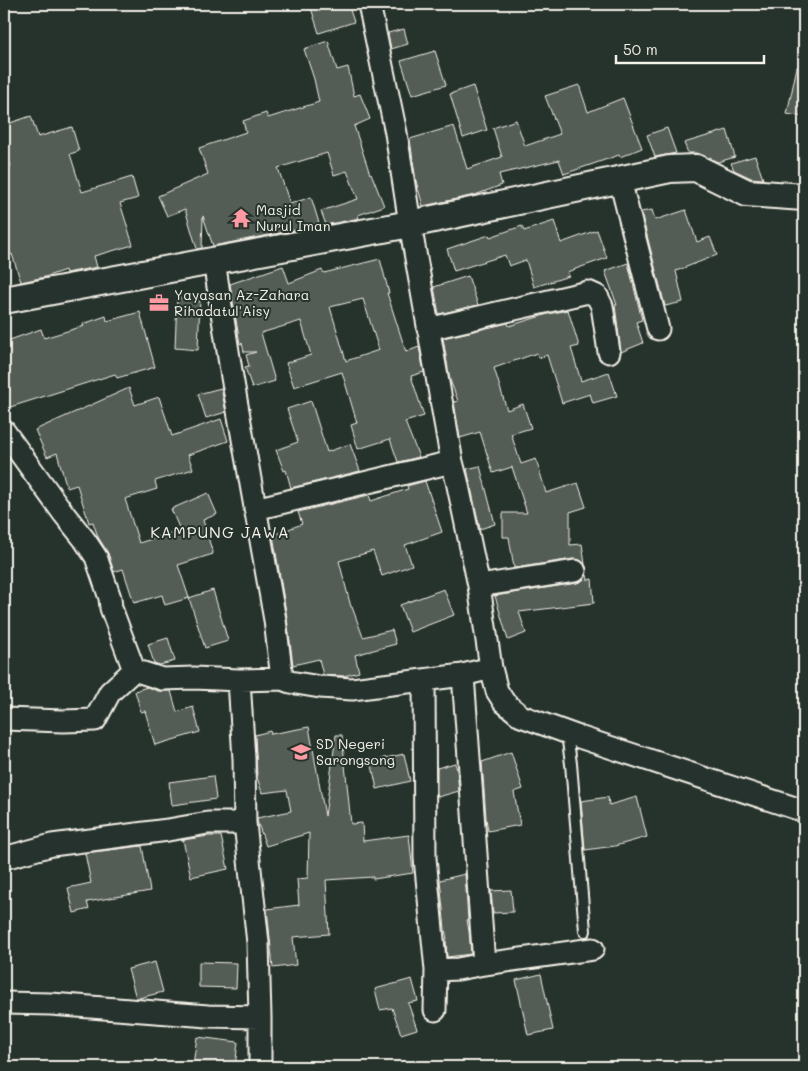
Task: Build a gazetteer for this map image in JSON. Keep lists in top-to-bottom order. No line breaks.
{"districts":["KAMPUNG JAWA"],"places":{"temple":["Masjid Nurul Iman"],"office":["Yayasan Az-Zahara Rihadatul'Aisy"],"school or university":["SD Negeri Sarongsong"]},"scale_bar":"50 m"}
